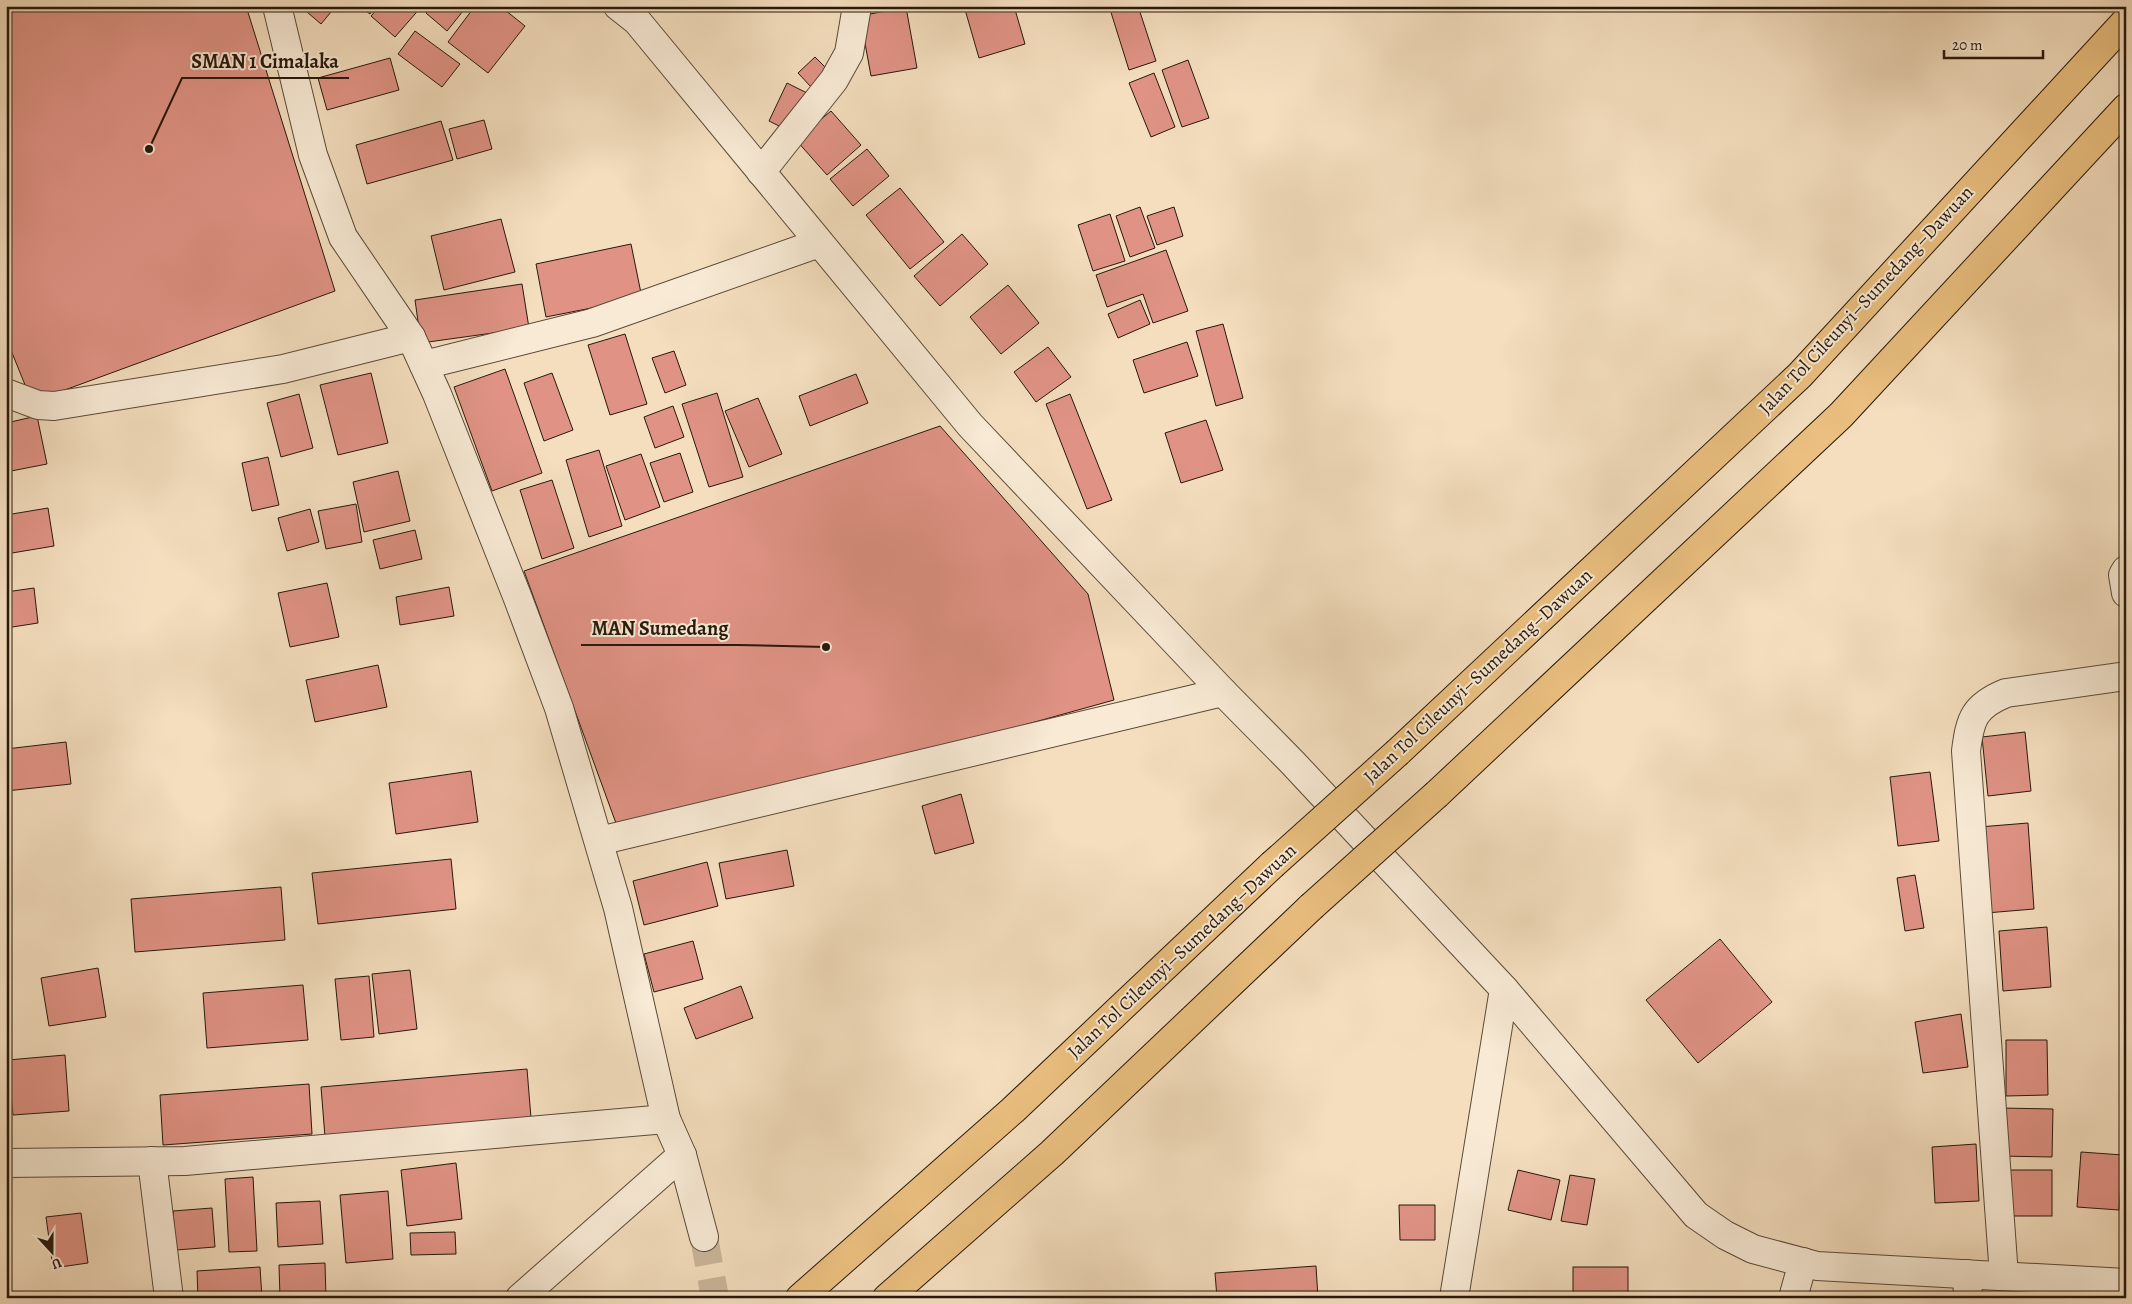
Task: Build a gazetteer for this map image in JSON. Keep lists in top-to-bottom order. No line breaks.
{"streets":{"highway":["Jalan Tol Cileunyi–Sumedang–Dawuan"]},"places":["SMAN 1 Cimalaka","MAN Sumedang"],"scale_bar":"20 m","north":"bottom"}
